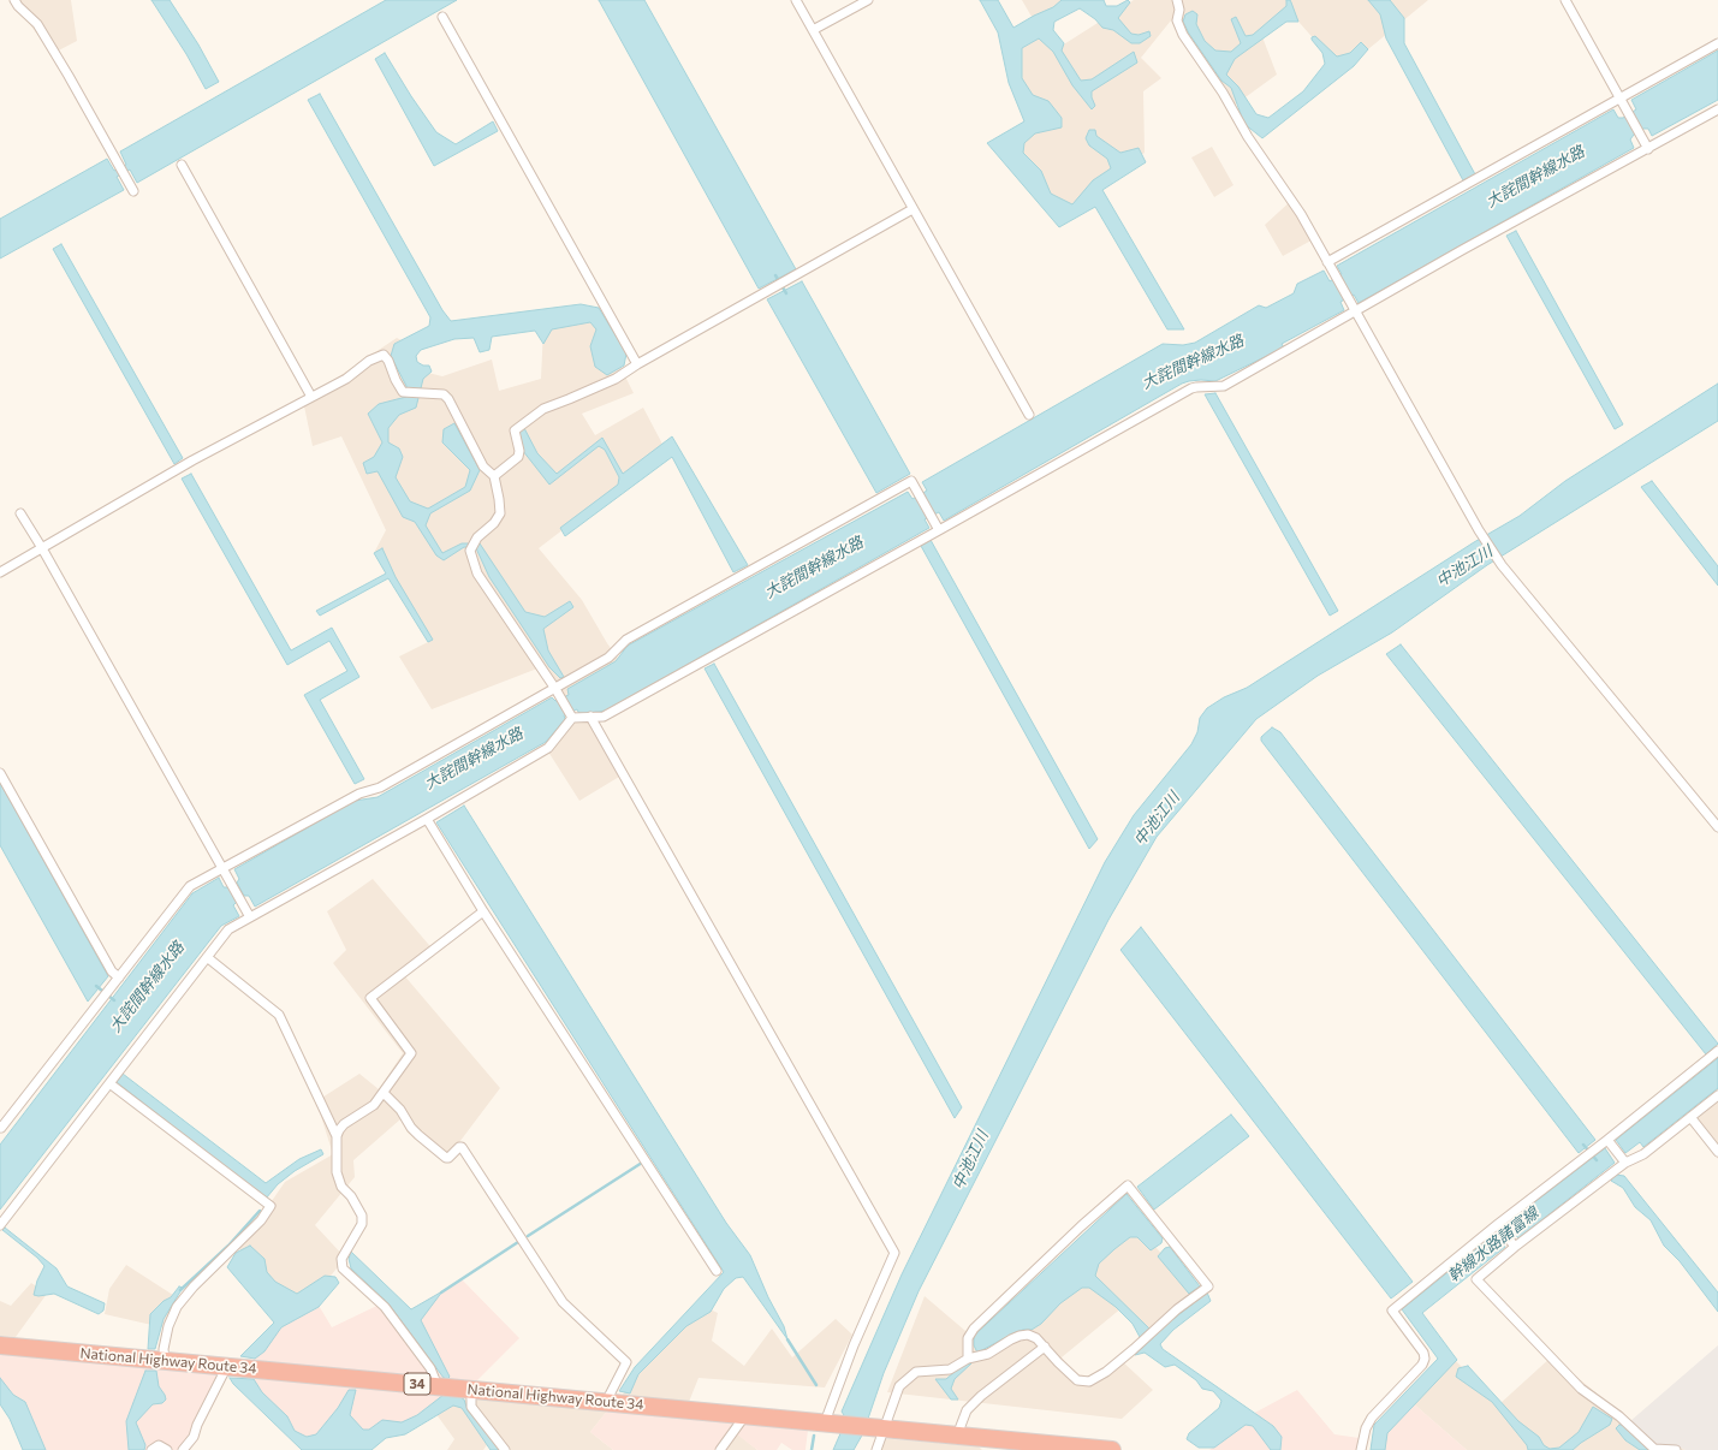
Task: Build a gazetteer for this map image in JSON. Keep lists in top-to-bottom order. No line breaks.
{"streets":{"highway":["National Highway Route 34","34"]},"water":["大詫間幹線水路","中池江川","幹線水路諸富線"]}
